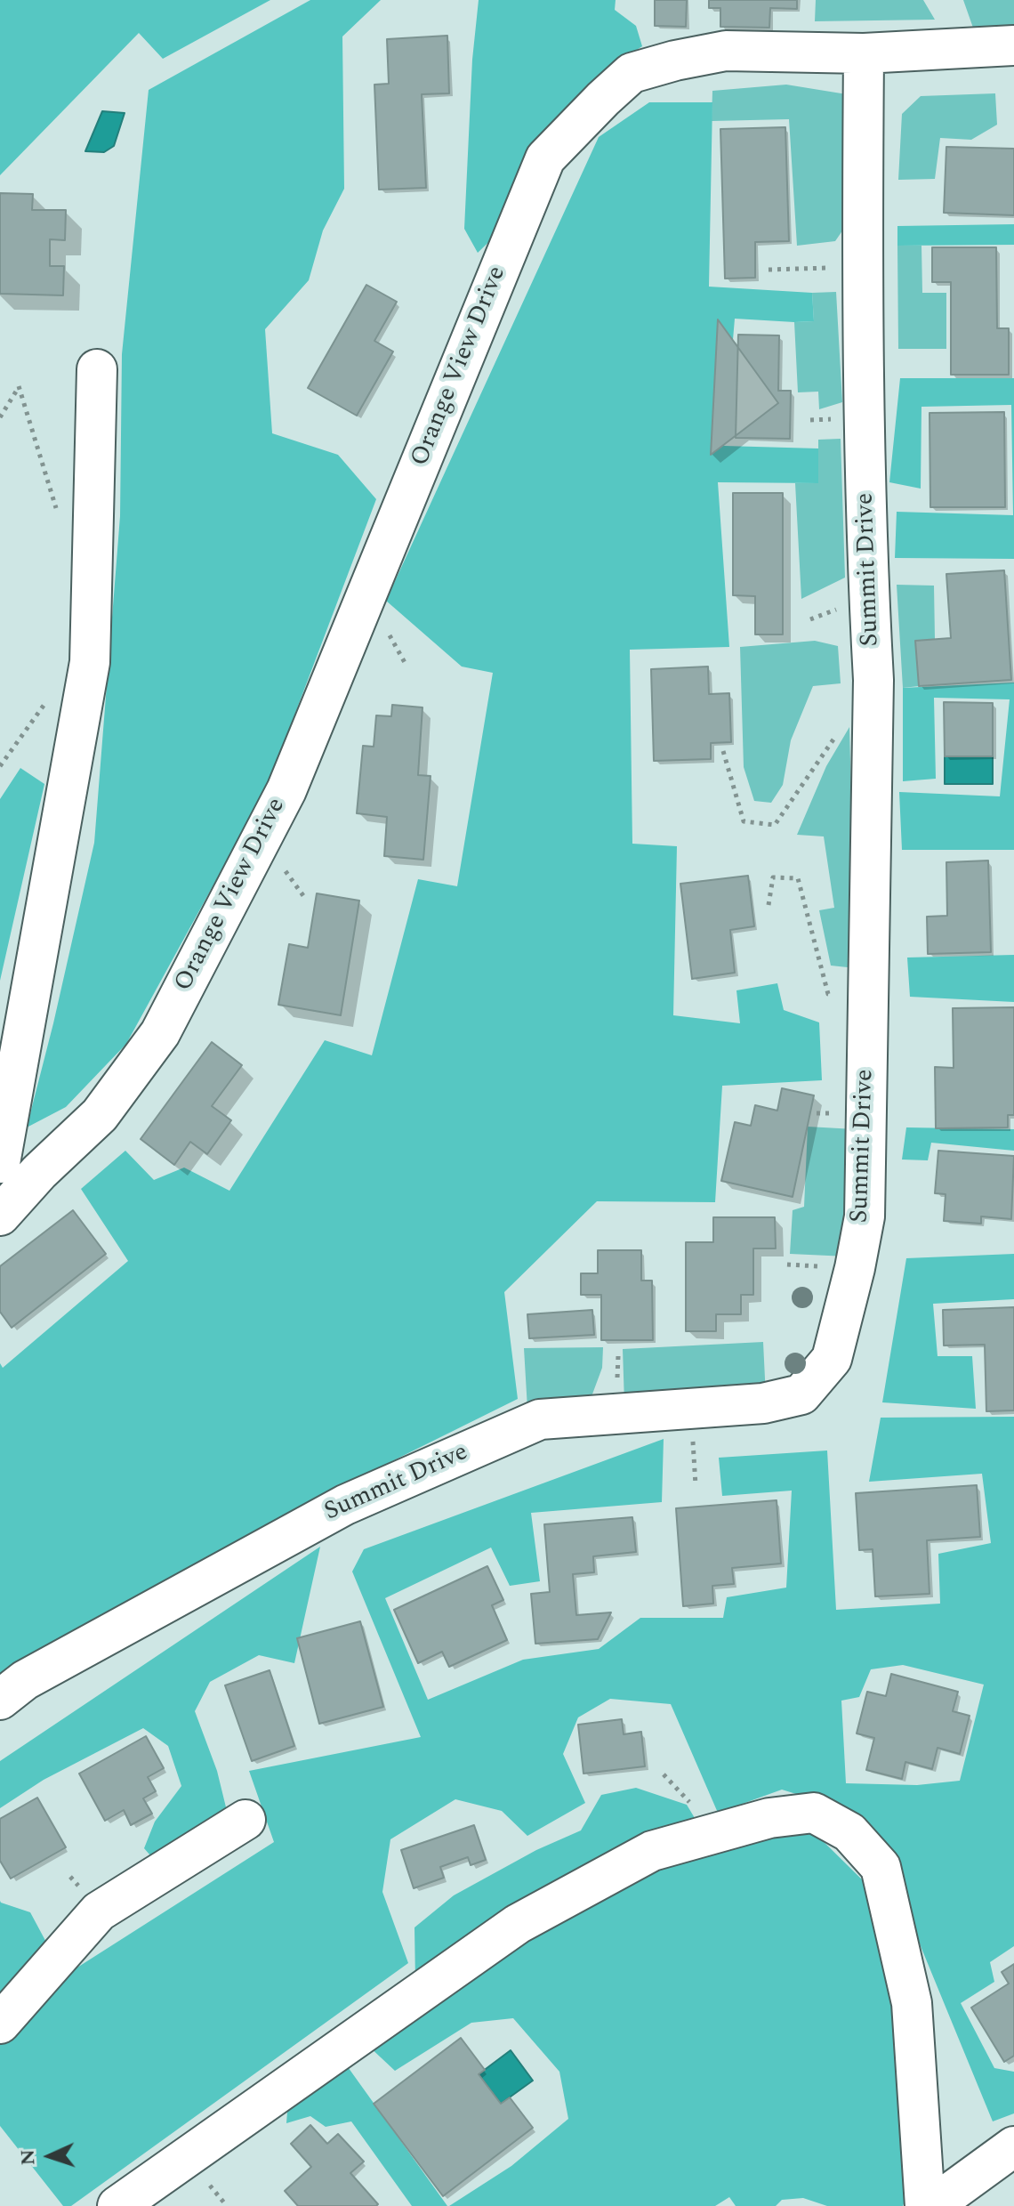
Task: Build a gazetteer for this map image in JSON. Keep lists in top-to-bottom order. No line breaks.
{"streets":{"street":["Orange View Drive","Summit Drive"]},"crossings":[["Orange View Drive","Summit Drive"]],"north":"left"}
